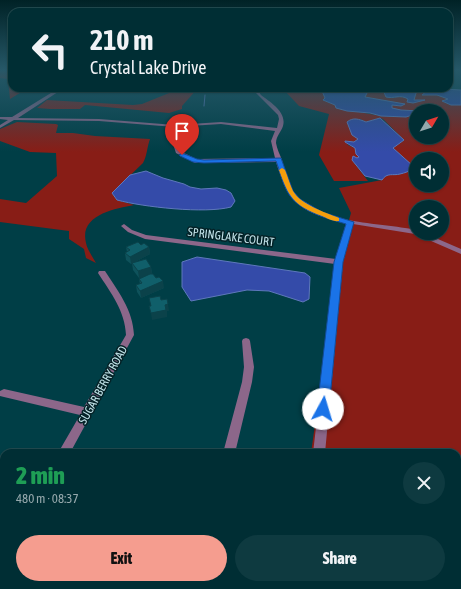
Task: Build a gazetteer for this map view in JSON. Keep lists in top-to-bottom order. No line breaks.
{"streets":{"street":["SPRINGLAKE COURT","SUGAR BERRY ROAD"]},"north":"top right","page":{"turn":["210 m","Crystal Lake Drive"],"heading":["2 min","480 m · 08:37"],"buttons":["Exit","Share"]}}
